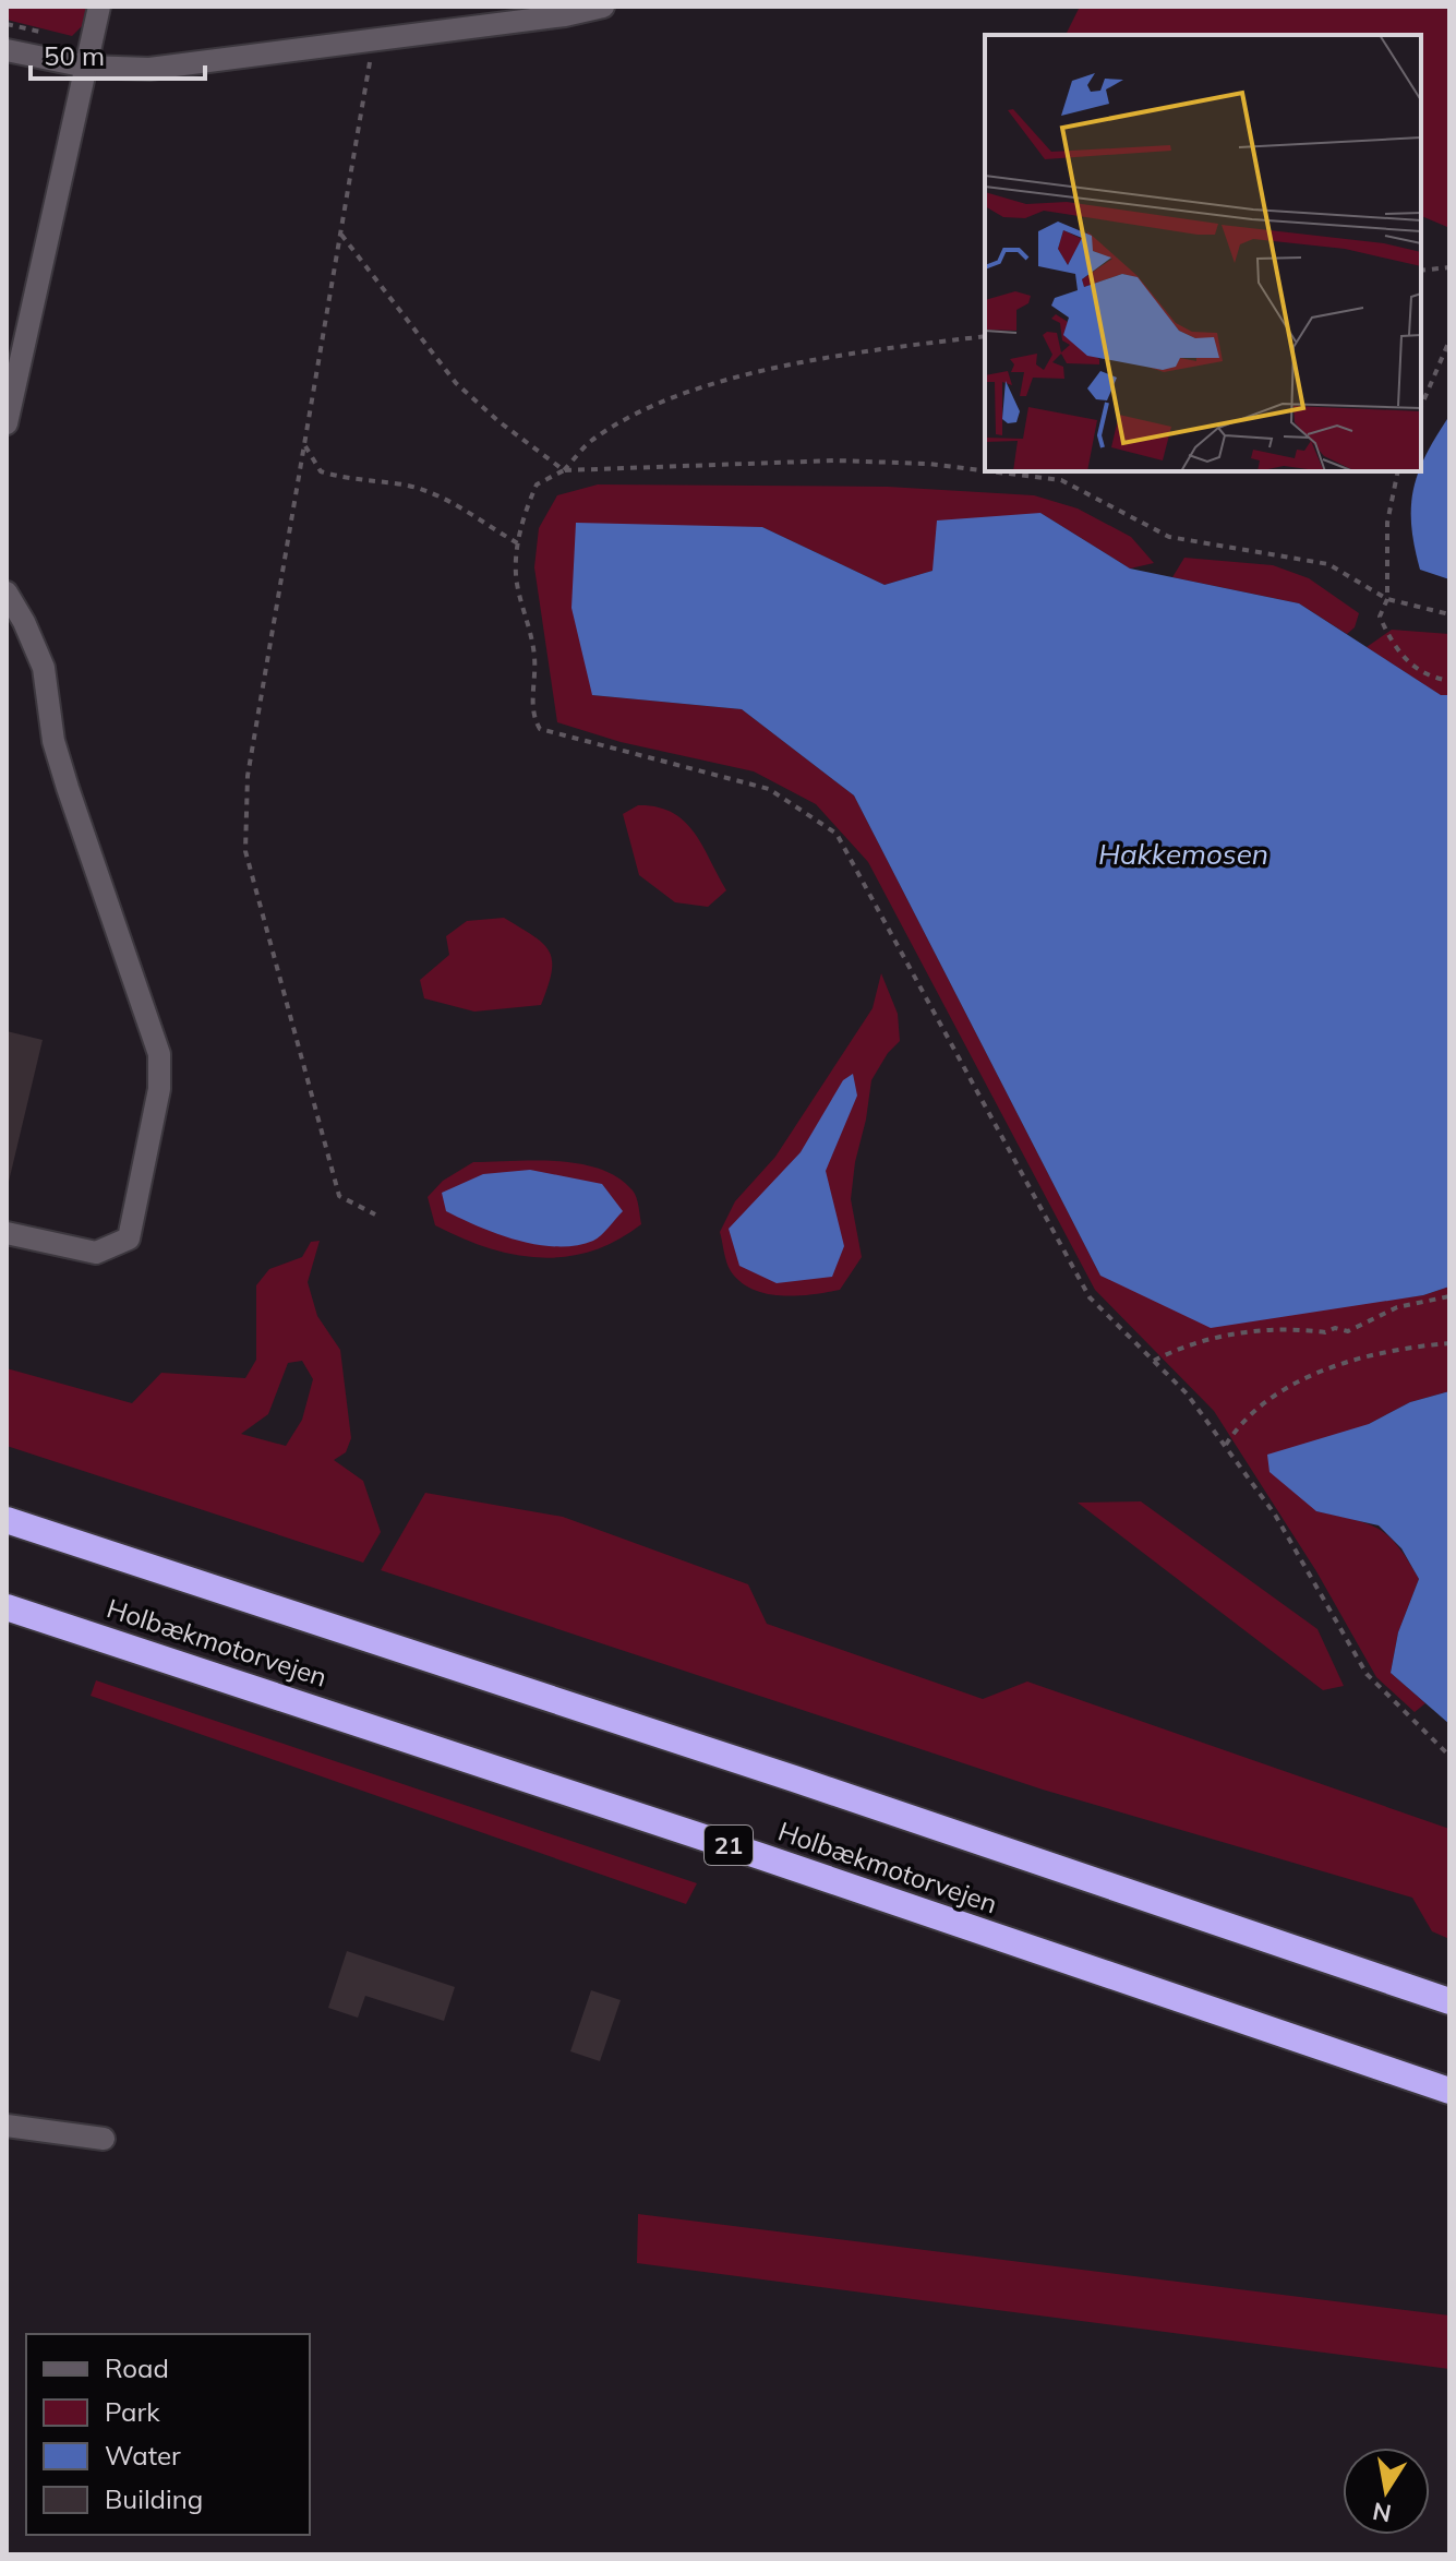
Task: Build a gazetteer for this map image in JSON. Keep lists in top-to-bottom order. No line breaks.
{"streets":{"highway":["Holbækmotorvejen","21"]},"water":["Hakkemosen"],"legend":["Road","Park","Water","Building"],"scale_bar":"50 m","north":"bottom"}
